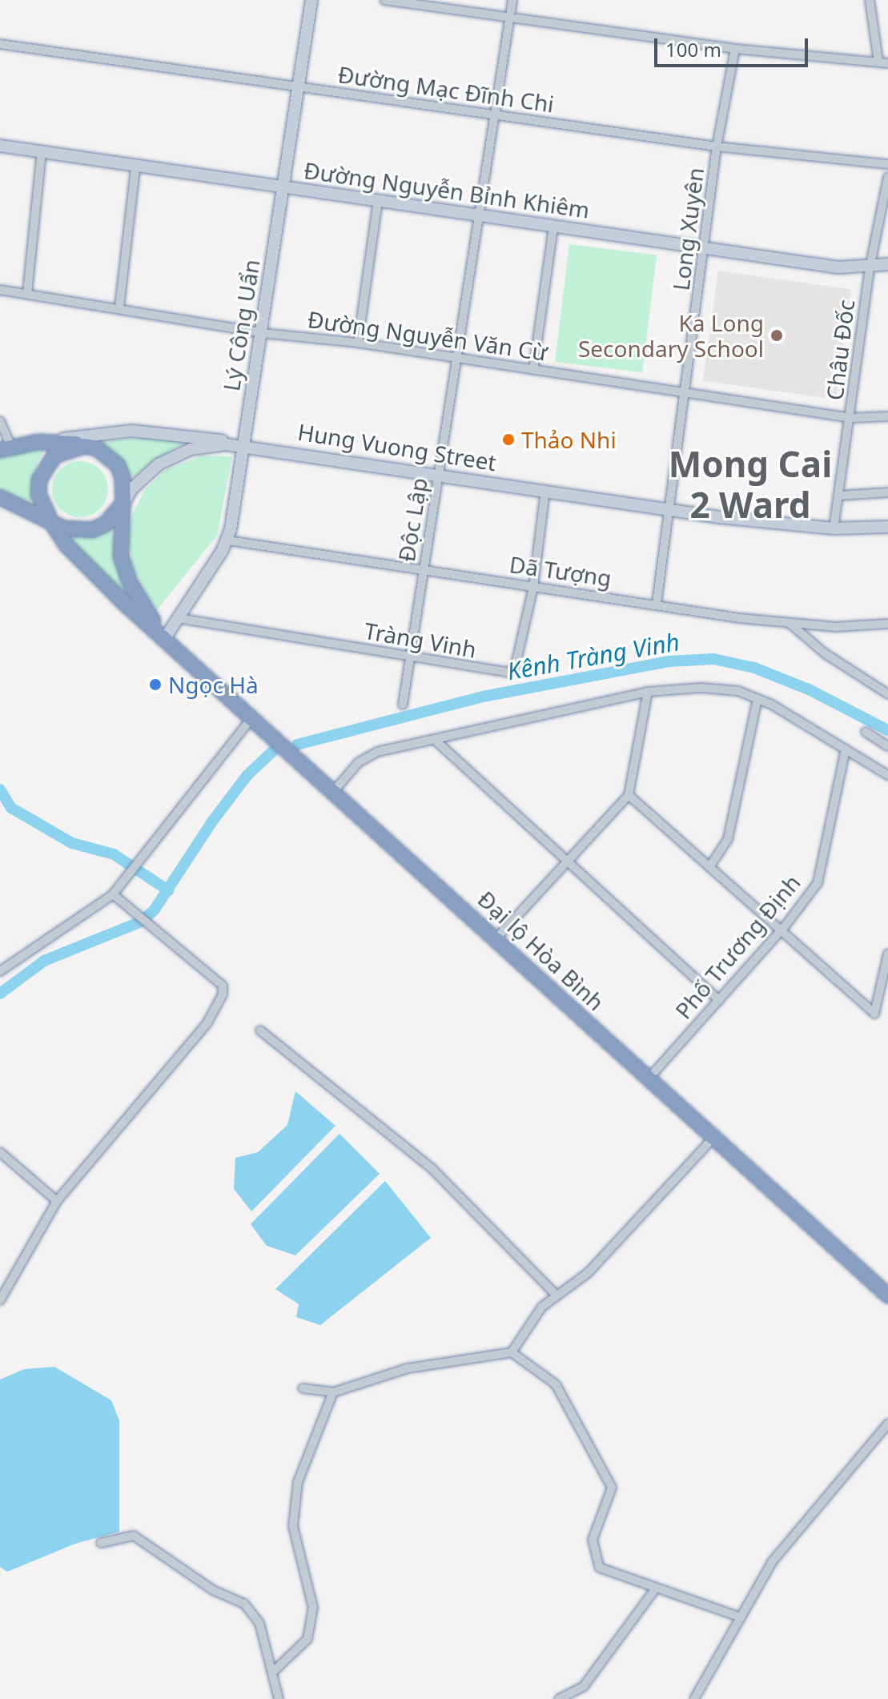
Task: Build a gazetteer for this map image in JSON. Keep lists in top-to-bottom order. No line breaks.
{"streets":{"highway":["Đại lộ Hòa Bình"],"street":["Đường Mạc Đĩnh Chi","Đường Nguyễn Bỉnh Khiêm","Long Xuyên","Lý Công Uẩn","Đường Nguyễn Văn Cừ","Châu Đốc","Hung Vuong Street","Độc Lập","Dã Tượng","Tràng Vinh","Phố Trương Định"]},"crossings":[["Đường Mạc Đĩnh Chi","Long Xuyên"],["Đường Mạc Đĩnh Chi","Lý Công Uẩn"],["Đường Mạc Đĩnh Chi","Độc Lập"],["Đường Nguyễn Bỉnh Khiêm","Long Xuyên"],["Đường Nguyễn Bỉnh Khiêm","Lý Công Uẩn"],["Đường Nguyễn Bỉnh Khiêm","Châu Đốc"],["Đường Nguyễn Bỉnh Khiêm","Độc Lập"],["Long Xuyên","Đường Nguyễn Văn Cừ"],["Long Xuyên","Hung Vuong Street"],["Long Xuyên","Dã Tượng"],["Lý Công Uẩn","Đường Nguyễn Văn Cừ"],["Lý Công Uẩn","Hung Vuong Street"],["Lý Công Uẩn","Dã Tượng"],["Lý Công Uẩn","Tràng Vinh"],["Lý Công Uẩn","Đại lộ Hòa Bình"],["Đường Nguyễn Văn Cừ","Châu Đốc"],["Đường Nguyễn Văn Cừ","Độc Lập"],["Châu Đốc","Hung Vuong Street"],["Hung Vuong Street","Độc Lập"],["Hung Vuong Street","Tràng Vinh"],["Độc Lập","Dã Tượng"],["Độc Lập","Tràng Vinh"],["Dã Tượng","Tràng Vinh"],["Phố Trương Định","Đại lộ Hòa Bình"]],"districts":["Mong Cai 2 Ward"],"water":["Kênh Tràng Vinh"],"places":["Ka Long Secondary School","Thảo Nhi","Ngọc Hà"],"scale_bar":"100 m"}
